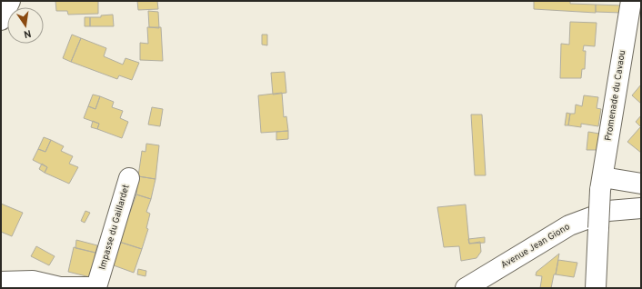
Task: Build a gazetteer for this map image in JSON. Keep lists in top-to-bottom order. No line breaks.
{"streets":{"street":["Promenade du Cavaou","Impasse du Gaillardet","Avenue Jean Giono"]},"north":"bottom"}
